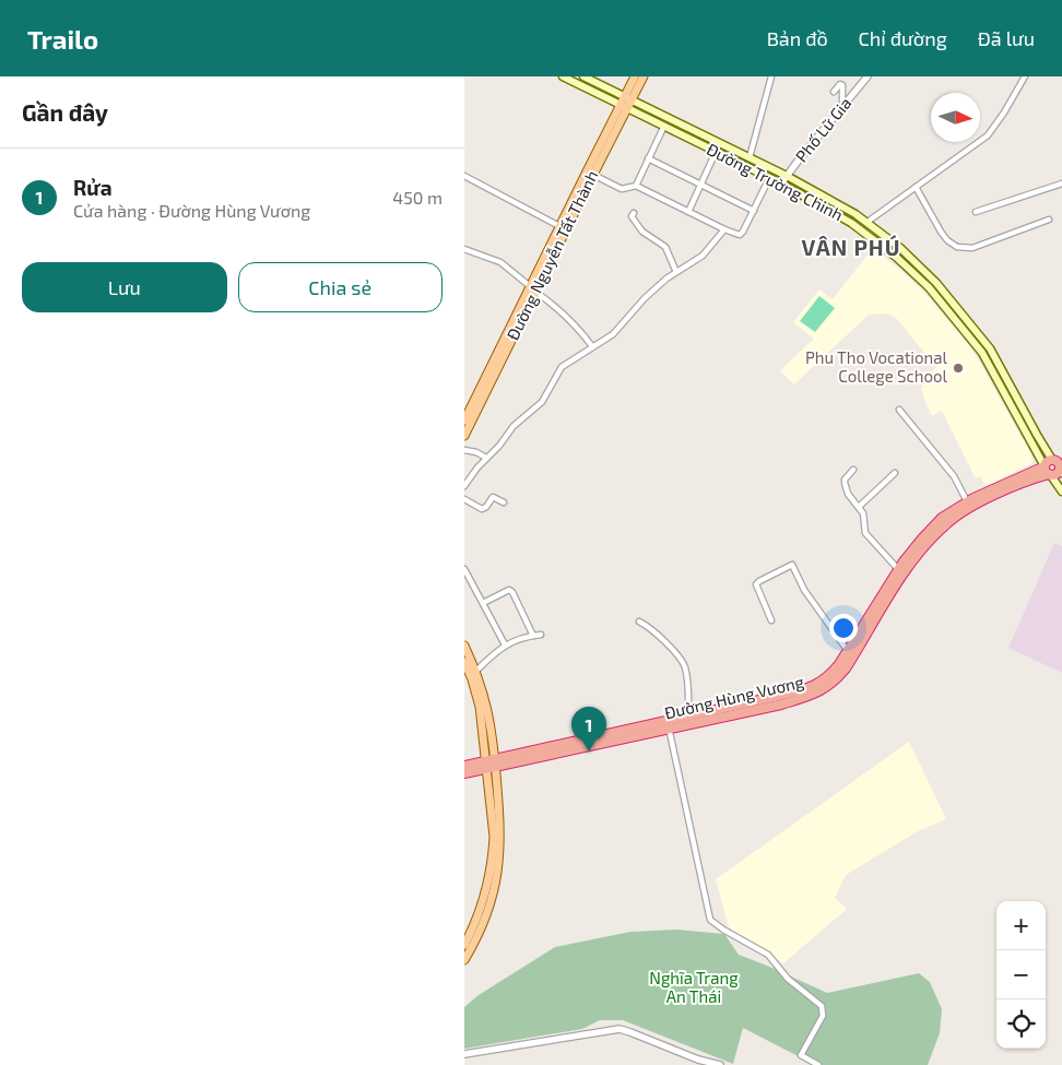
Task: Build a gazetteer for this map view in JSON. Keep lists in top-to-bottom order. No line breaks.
{"streets":{"highway":["Đường Hùng Vương"],"main road":["Đường Trường Chinh","Đường Nguyễn Tất Thành"],"street":["Phố Lữ Gia"]},"crossings":[["Phố Lữ Gia","Đường Trường Chinh"],["Đường Trường Chinh","Đường Nguyễn Tất Thành"],["Đường Trường Chinh","Đường Hùng Vương"]],"districts":["VÂN PHÚ"],"parks":["Nghĩa Trang An Thái"],"places":["Phu Tho Vocational College School"],"north":"right","page":{"header":"Trailo","nav":["Bản đồ","Chỉ đường","Đã lưu"],"heading":"Gần đây","list":[{"mark":"1","name":"Rửa","note":"Cửa hàng · Đường Hùng Vương","value":"450 m"}],"buttons":["Lưu","Chia sẻ"],"pins":"1","map_buttons":["+","−"]}}
